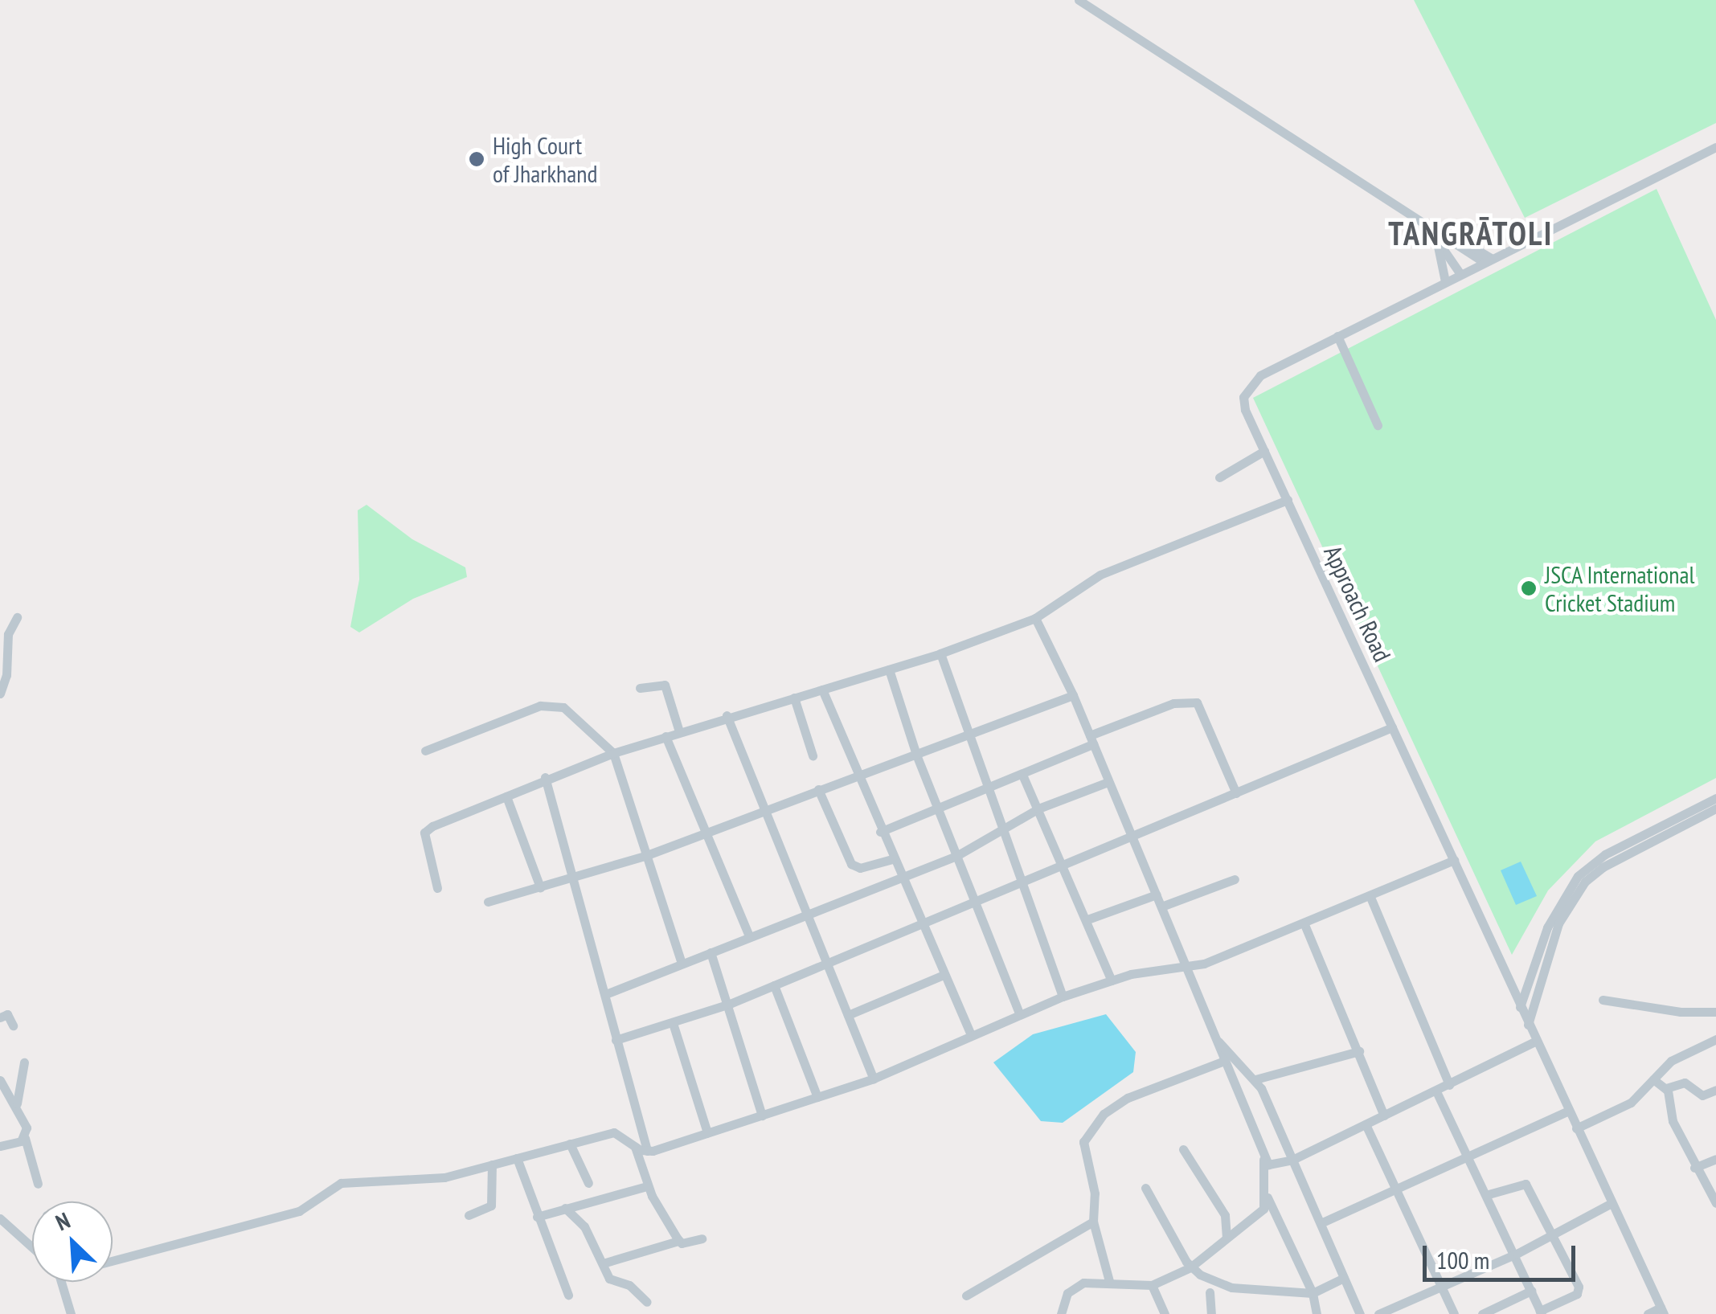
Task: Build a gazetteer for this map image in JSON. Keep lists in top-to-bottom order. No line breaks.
{"streets":{"street":["Approach Road"]},"districts":["TANGRĀTOLI"],"places":["High Court of Jharkhand","JSCA International Cricket Stadium"],"scale_bar":"100 m","north":"top left"}
